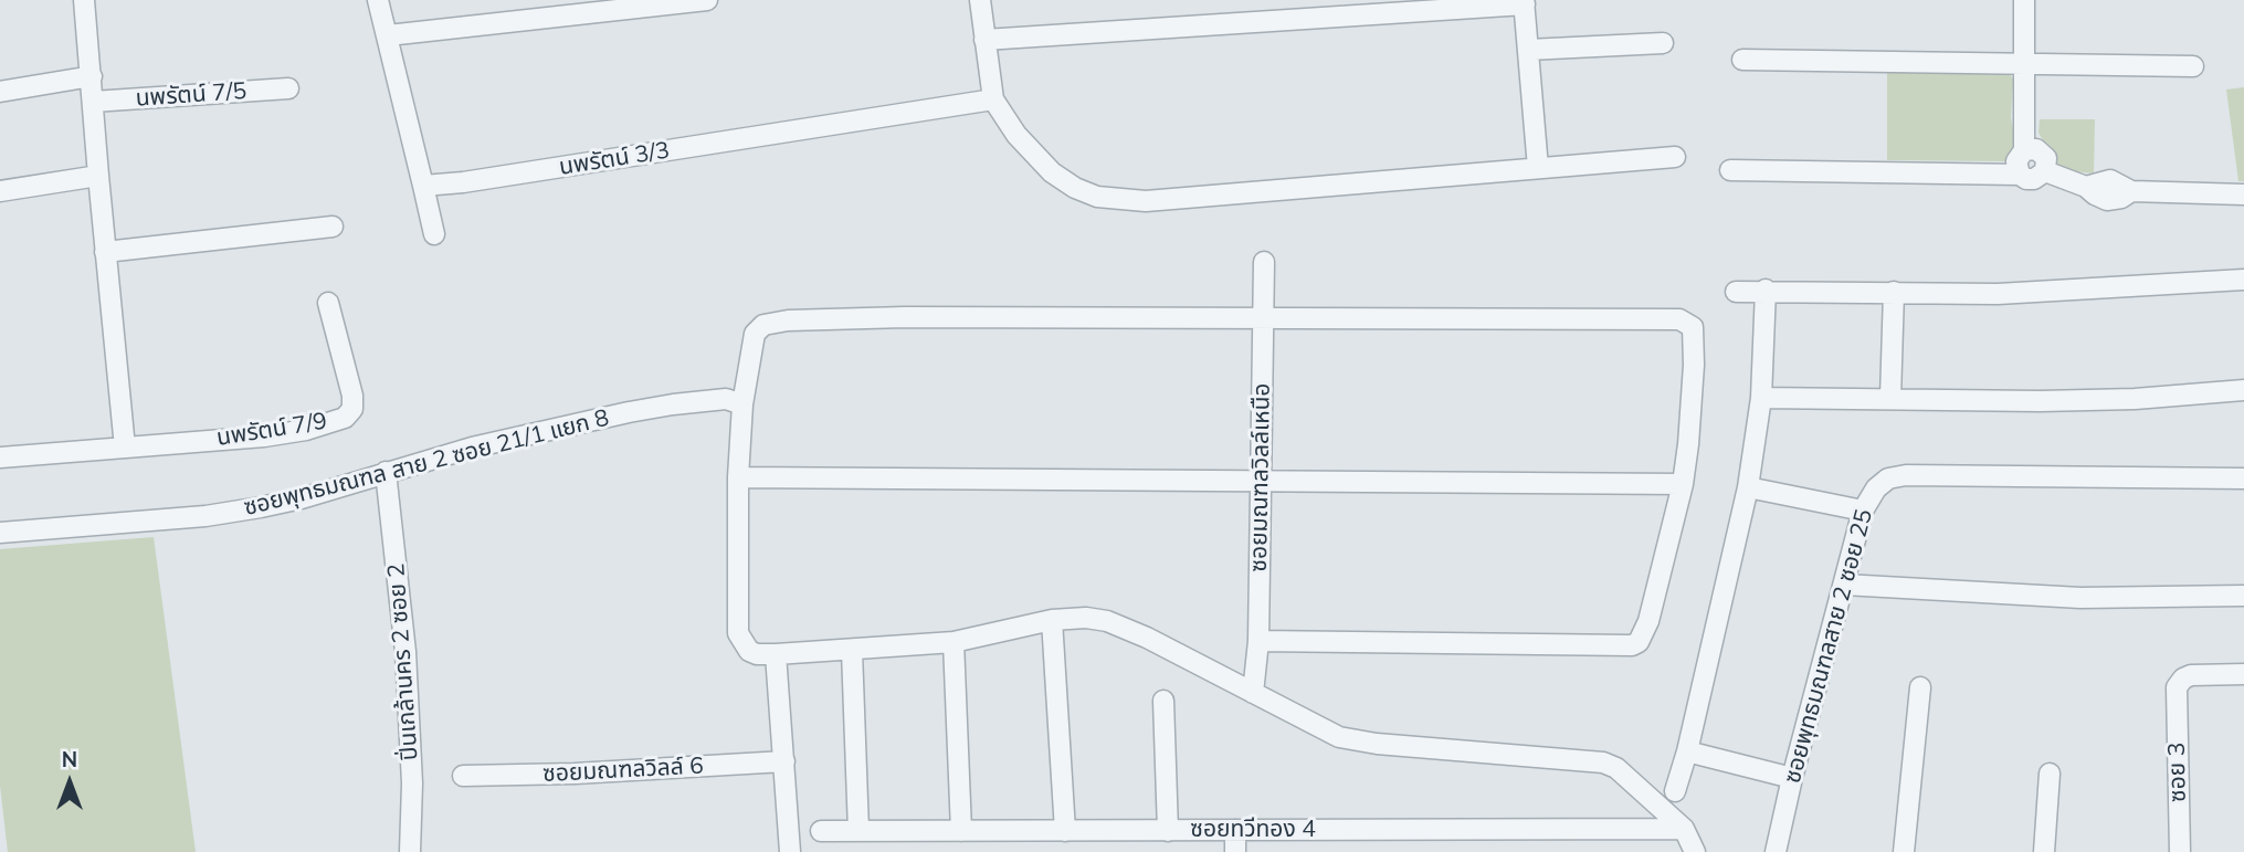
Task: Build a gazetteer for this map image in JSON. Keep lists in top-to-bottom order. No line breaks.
{"streets":{"street":["นพรัตน์ 7/5","นพรัตน์ 3/3","นพรัตน์ 7/9","ซอยพุทธมณฑล สาย 2 ซอย 21/1 แยก 8","ซอยมณฑลวิลล์เหนือ","ซอยพุทธมณฑลสาย 2 ซอย 25","ปิ่นเกล้านคร 2 ซอย 2","ซอยมณฑลวิลล์ 6","ซอย 3","ซอยทวีทอง 4"]},"crossings":[["ซอยพุทธมณฑล สาย 2 ซอย 21/1 แยก 8","ปิ่นเกล้านคร 2 ซอย 2"]],"north":"top"}
